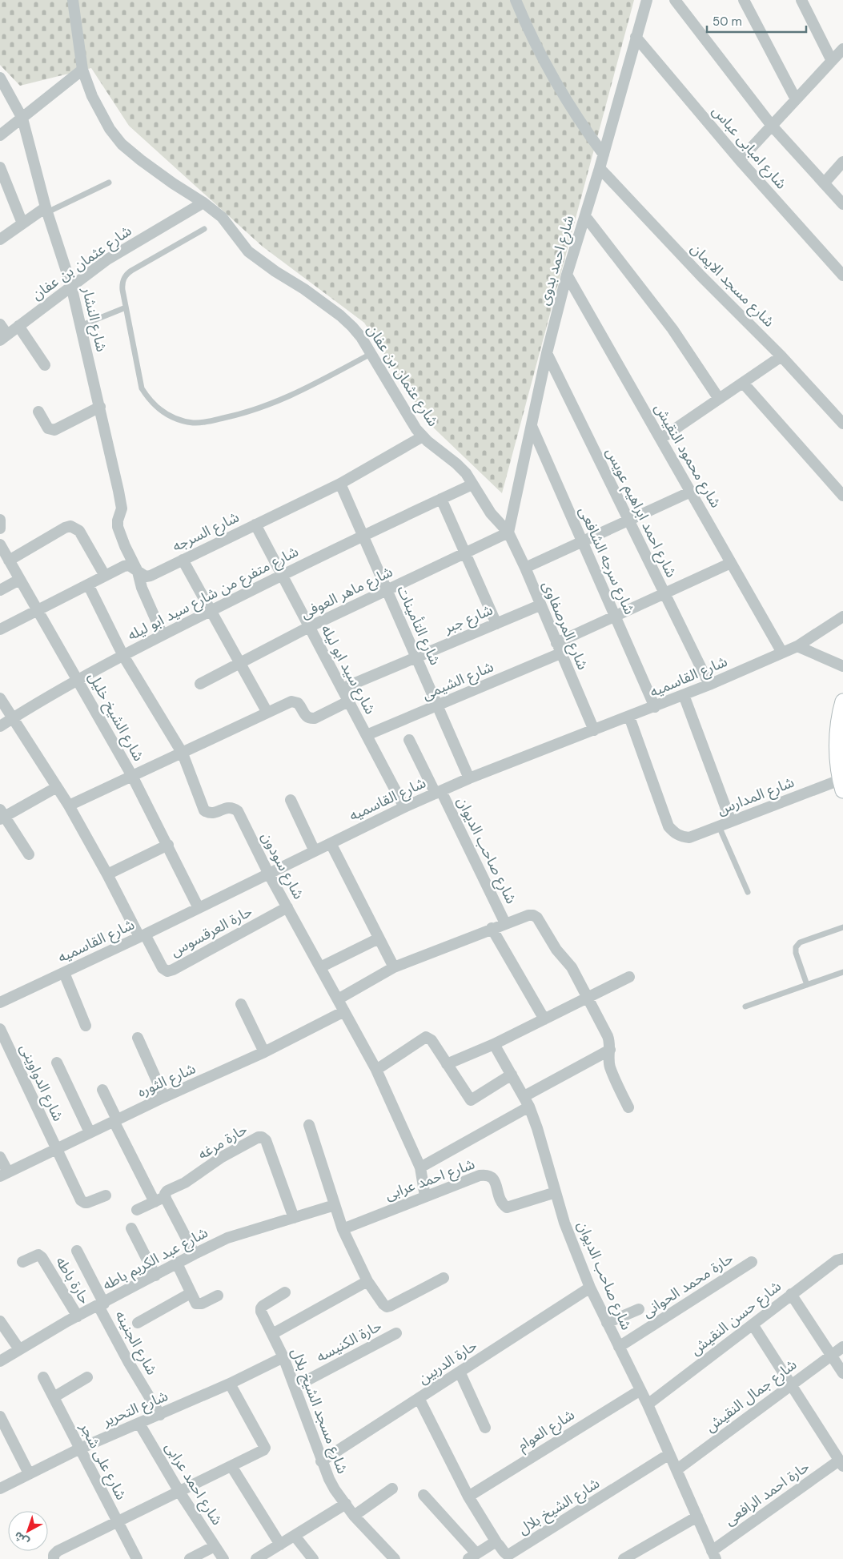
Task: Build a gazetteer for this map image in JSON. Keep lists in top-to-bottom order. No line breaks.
{"streets":{"street":["شارع امبابى عباس","شارع احمد بدوى","شارع عثمان بن عفان","شارع مسجد الايمان","شارع النشار","شارع محمود النقيش","شارع احمد ابراهيم عويس","شارع السرجه","شارع سرجه الشافعى","شارع ماهر العوفى","شارع متفرع من شارع سيد ابو ليله","شارع جبر","شارع التأمينات","شارع المرصفاوى","شارع سيد ابو ليله","شارع القاسميه","شارع الشيمى","شارع الشيخ خليل","شارع المدارس","شارع صاحب الديوان","شارع سودون","حارة العرقسوس","شارع الثوره","شارع الدواوينى","حارة مرغه","شارع احمد عرابى","شارع عبد الكريم باطه","حارة باطه","حارة محمد الحوانى","شارع حسن النقيش","حارة الكنيسه","شارع الجنينه","حارة الدربين","شارع جمال النقيش","شارع التحرير","شارع مسجد الشيخ بلال","شارع العوام","شارع على شجر","حارة احمد الرافعى","شارع الشيخ بلال"]},"crossings":[["شارع امبابى عباس","شارع احمد بدوى"],["شارع احمد بدوى","شارع عثمان بن عفان"],["شارع احمد بدوى","شارع مسجد الايمان"],["شارع احمد بدوى","شارع محمود النقيش"],["شارع احمد بدوى","شارع احمد ابراهيم عويس"],["شارع احمد بدوى","شارع سرجه الشافعى"],["شارع احمد بدوى","شارع ماهر العوفى"],["شارع احمد بدوى","شارع المرصفاوى"],["شارع عثمان بن عفان","شارع النشار"],["شارع عثمان بن عفان","شارع السرجه"],["شارع عثمان بن عفان","شارع ماهر العوفى"],["شارع عثمان بن عفان","شارع متفرع من شارع سيد ابو ليله"],["شارع عثمان بن عفان","شارع المرصفاوى"],["شارع النشار","شارع السرجه"],["شارع النشار","شارع متفرع من شارع سيد ابو ليله"],["شارع محمود النقيش","شارع القاسميه"],["شارع محمود النقيش","شارع الشيمى"],["شارع احمد ابراهيم عويس","شارع القاسميه"],["شارع احمد ابراهيم عويس","شارع الشيمى"],["شارع السرجه","شارع التأمينات"],["شارع السرجه","شارع سيد ابو ليله"],["شارع السرجه","شارع الشيخ خليل"],["شارع السرجه","شارع سودون"],["شارع سرجه الشافعى","شارع القاسميه"],["شارع سرجه الشافعى","شارع الشيمى"],["شارع ماهر العوفى","شارع التأمينات"],["شارع ماهر العوفى","شارع المرصفاوى"],["شارع ماهر العوفى","شارع سيد ابو ليله"],["شارع متفرع من شارع سيد ابو ليله","شارع التأمينات"],["شارع متفرع من شارع سيد ابو ليله","شارع سيد ابو ليله"],["شارع متفرع من شارع سيد ابو ليله","شارع الشيخ خليل"],["شارع متفرع من شارع سيد ابو ليله","شارع سودون"],["شارع جبر","شارع التأمينات"],["شارع جبر","شارع المرصفاوى"],["شارع جبر","شارع سيد ابو ليله"],["شارع التأمينات","شارع القاسميه"],["شارع التأمينات","شارع الشيمى"],["شارع المرصفاوى","شارع القاسميه"],["شارع المرصفاوى","شارع الشيمى"],["شارع سيد ابو ليله","شارع القاسميه"],["شارع سيد ابو ليله","شارع الشيمى"],["شارع القاسميه","شارع الشيخ خليل"],["شارع القاسميه","شارع المدارس"],["شارع القاسميه","شارع صاحب الديوان"],["شارع القاسميه","شارع سودون"],["شارع القاسميه","حارة العرقسوس"],["شارع صاحب الديوان","شارع احمد عرابى"],["شارع صاحب الديوان","حارة محمد الحوانى"],["شارع صاحب الديوان","شارع حسن النقيش"],["شارع صاحب الديوان","حارة الدربين"],["شارع صاحب الديوان","شارع جمال النقيش"],["شارع صاحب الديوان","شارع العوام"],["شارع صاحب الديوان","حارة احمد الرافعى"],["شارع صاحب الديوان","شارع الشيخ بلال"],["شارع سودون","حارة العرقسوس"],["شارع سودون","شارع الثوره"],["شارع سودون","شارع احمد عرابى"],["شارع الثوره","شارع الدواوينى"],["حارة مرغه","شارع عبد الكريم باطه"],["شارع احمد عرابى","شارع التحرير"],["شارع عبد الكريم باطه","حارة باطه"],["شارع عبد الكريم باطه","شارع الجنينه"],["حارة الكنيسه","شارع مسجد الشيخ بلال"],["شارع الجنينه","شارع التحرير"],["حارة الدربين","شارع مسجد الشيخ بلال"],["شارع التحرير","شارع مسجد الشيخ بلال"],["شارع التحرير","شارع على شجر"]],"scale_bar":"50 m","north":"bottom left"}
